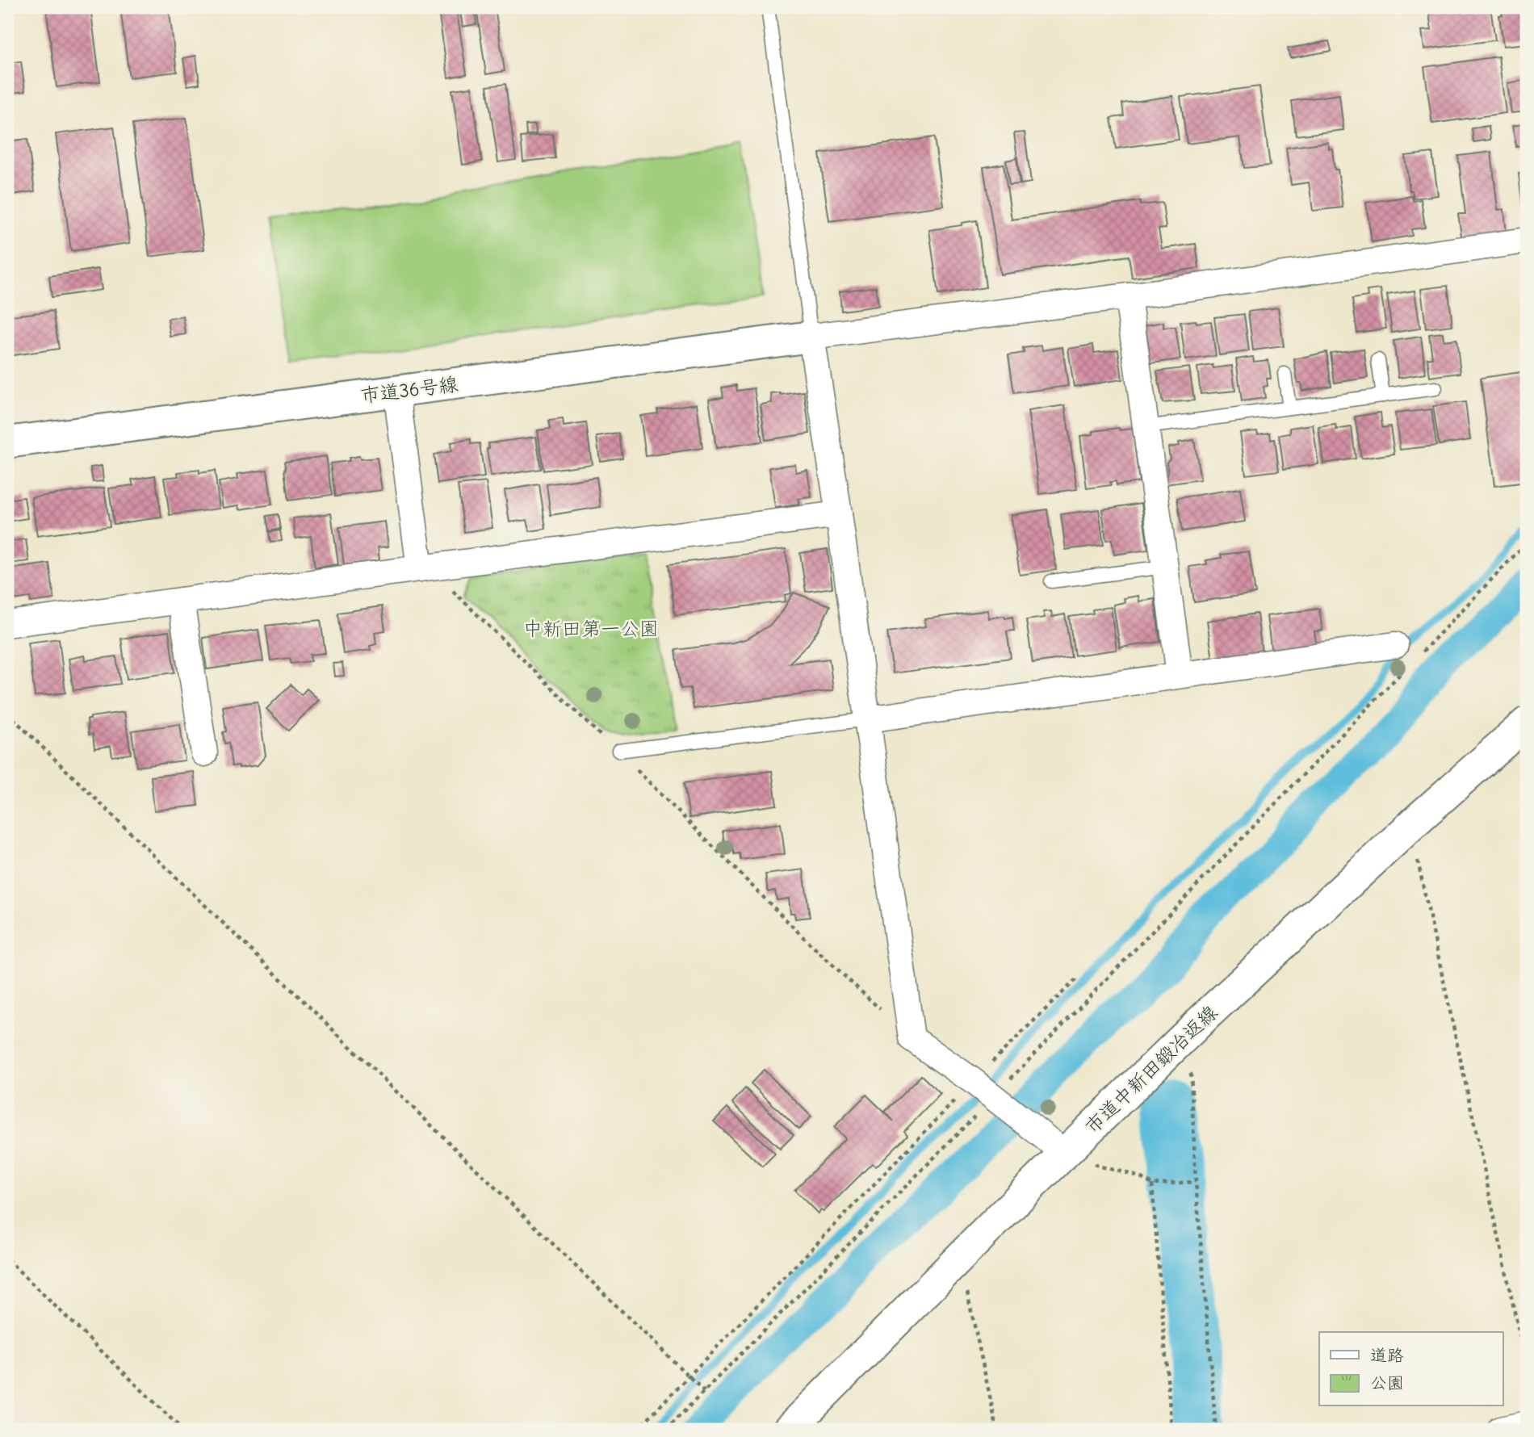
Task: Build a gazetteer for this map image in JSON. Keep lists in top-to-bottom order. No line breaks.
{"streets":{"street":["市道36号線","市道中新田鍛冶返線"]},"parks":["中新田第一公園"],"legend":["道路","公園"]}
